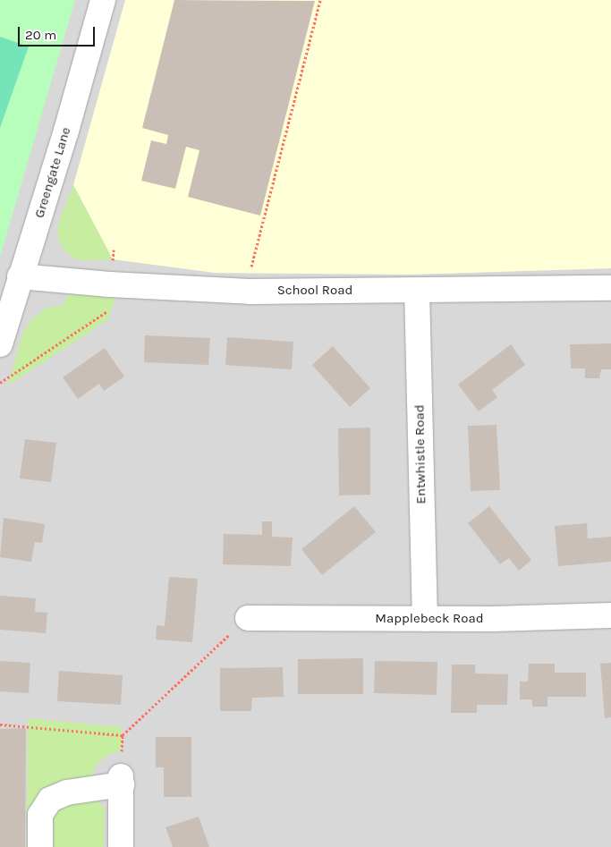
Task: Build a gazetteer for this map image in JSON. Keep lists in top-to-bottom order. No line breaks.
{"streets":{"street":["Greengate Lane","School Road","Entwhistle Road","Mapplebeck Road"]},"crossings":[["Greengate Lane","School Road"],["School Road","Entwhistle Road"],["Entwhistle Road","Mapplebeck Road"]],"scale_bar":"20 m"}
